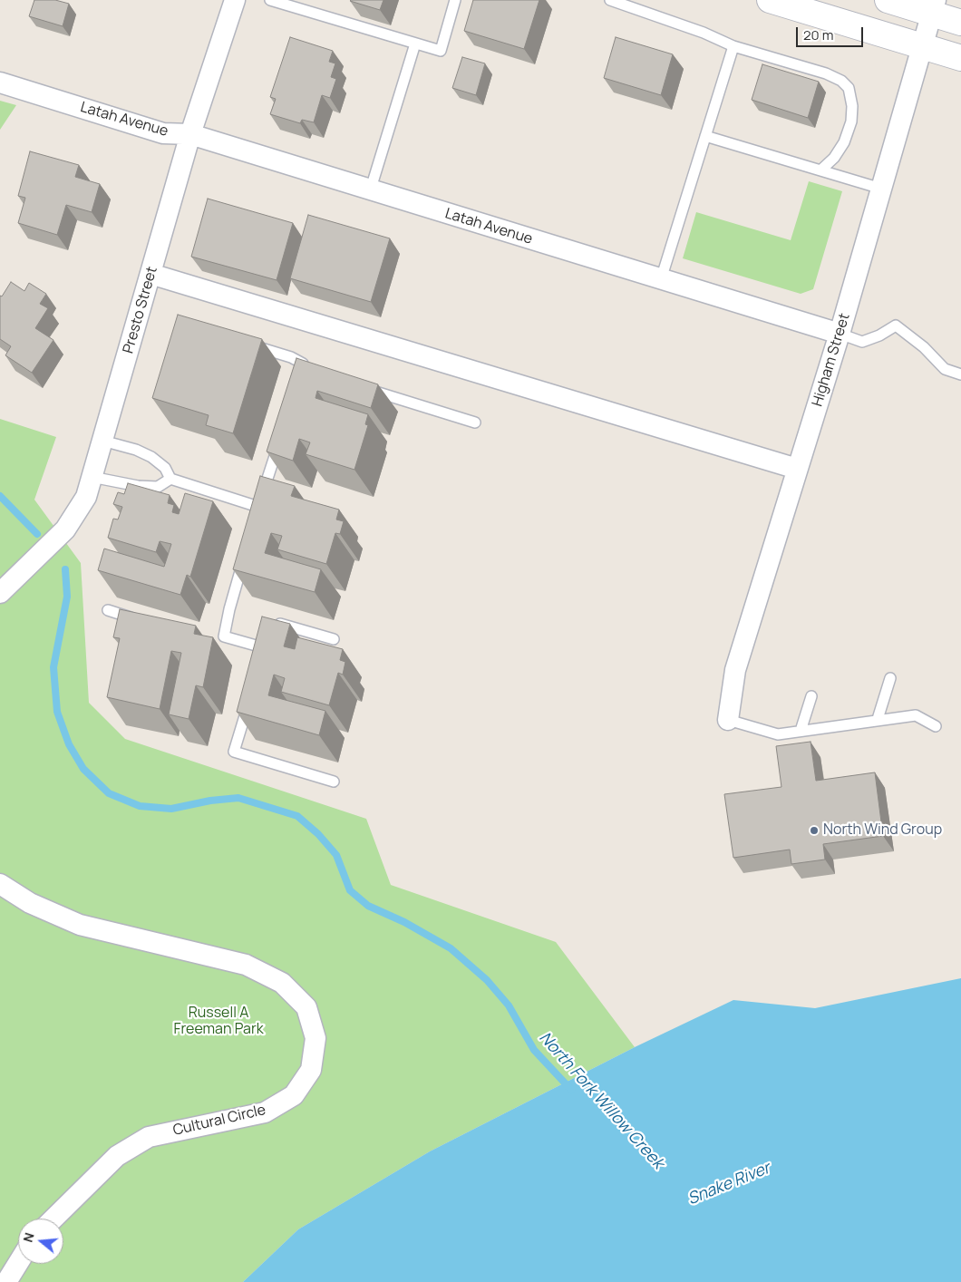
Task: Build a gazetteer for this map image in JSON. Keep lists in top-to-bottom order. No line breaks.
{"streets":{"street":["Latah Avenue","Presto Street","Higham Street","Cultural Circle"]},"crossings":[["Latah Avenue","Presto Street"],["Latah Avenue","Higham Street"]],"water":["North Fork Willow Creek","Snake River"],"parks":["Russell A Freeman Park"],"places":["North Wind Group"],"scale_bar":"20 m","north":"left"}
